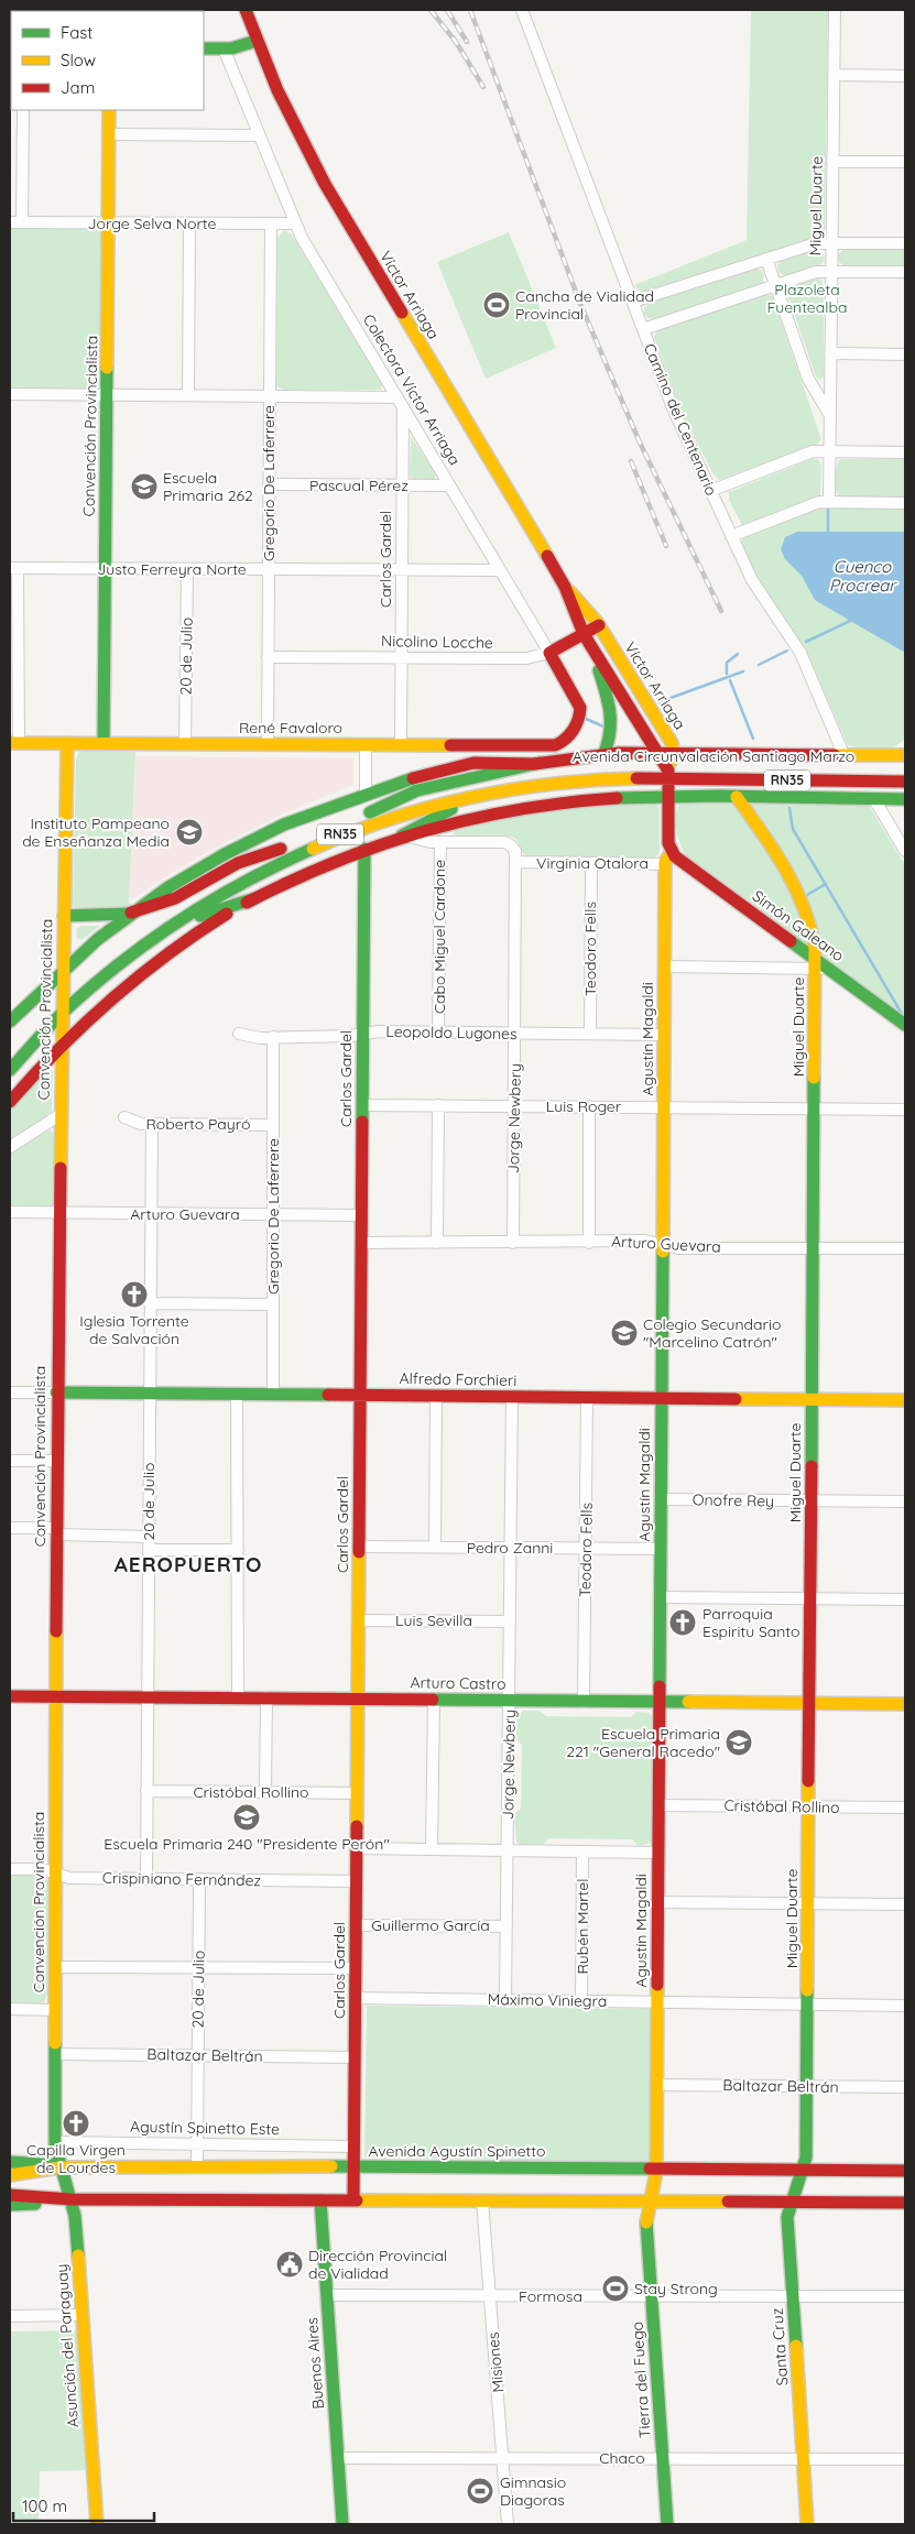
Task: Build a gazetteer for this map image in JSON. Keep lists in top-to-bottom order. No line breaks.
{"streets":{"main road":["Miguel Duarte","Víctor Arriaga","Colectora Víctor Arriaga","Convención Provincialista","Carlos Gardel","Nicolino Locche","René Favaloro","Avenida Circunvalación Santiago Marzo","RN35","Simón Galeano","Agustín Magaldi","Alfredo Forchieri","Arturo Castro","Avenida Agustín Spinetto","Asunción del Paraguay","Santa Cruz","Buenos Aires","Tierra del Fuego"],"street":["Jorge Selva Norte","Camino del Centenario","Gregorio De Laferrere","Pascual Pérez","Justo Ferreyra Norte","20 de Julio","Virginia Otalora","Cabo Miguel Cardone","Teodoro Fells","Leopoldo Lugones","Luis Roger","Jorge Newbery","Roberto Payró","Arturo Guevara","Onofre Rey","Pedro Zanni","Luis Sevilla","Cristóbal Rollino","Crispiniano Fernández","Guillermo García","Rubén Martel","Máximo Viniegra","Baltazar Beltrán","Agustín Spinetto Este","Formosa","Misiones","Chaco"]},"crossings":[["Miguel Duarte","Simón Galeano"],["Miguel Duarte","Luis Roger"],["Miguel Duarte","Arturo Guevara"],["Miguel Duarte","Alfredo Forchieri"],["Miguel Duarte","Onofre Rey"],["Miguel Duarte","Arturo Castro"],["Miguel Duarte","Cristóbal Rollino"],["Miguel Duarte","Máximo Viniegra"],["Miguel Duarte","Baltazar Beltrán"],["Miguel Duarte","Avenida Agustín Spinetto"],["Miguel Duarte","Santa Cruz"],["Jorge Selva Norte","Colectora Víctor Arriaga"],["Jorge Selva Norte","Convención Provincialista"],["Jorge Selva Norte","Gregorio De Laferrere"],["Víctor Arriaga","Nicolino Locche"],["Víctor Arriaga","Avenida Circunvalación Santiago Marzo"],["Víctor Arriaga","Agustín Magaldi"],["Colectora Víctor Arriaga","Pascual Pérez"],["Colectora Víctor Arriaga","Carlos Gardel"],["Colectora Víctor Arriaga","Justo Ferreyra Norte"],["Colectora Víctor Arriaga","Nicolino Locche"],["Colectora Víctor Arriaga","René Favaloro"],["Convención Provincialista","Justo Ferreyra Norte"],["Convención Provincialista","René Favaloro"],["Convención Provincialista","Avenida Circunvalación Santiago Marzo"],["Convención Provincialista","Arturo Guevara"],["Convención Provincialista","Alfredo Forchieri"],["Convención Provincialista","Arturo Castro"],["Convención Provincialista","Crispiniano Fernández"],["Convención Provincialista","Baltazar Beltrán"],["Convención Provincialista","Agustín Spinetto Este"],["Convención Provincialista","Avenida Agustín Spinetto"],["Convención Provincialista","Asunción del Paraguay"],["Gregorio De Laferrere","Pascual Pérez"],["Gregorio De Laferrere","Justo Ferreyra Norte"],["Gregorio De Laferrere","Nicolino Locche"],["Gregorio De Laferrere","René Favaloro"],["Gregorio De Laferrere","Leopoldo Lugones"],["Gregorio De Laferrere","Roberto Payró"],["Gregorio De Laferrere","Arturo Guevara"],["Gregorio De Laferrere","Alfredo Forchieri"],["Pascual Pérez","Carlos Gardel"],["Carlos Gardel","Justo Ferreyra Norte"],["Carlos Gardel","Nicolino Locche"],["Carlos Gardel","René Favaloro"],["Carlos Gardel","Leopoldo Lugones"],["Carlos Gardel","Luis Roger"],["Carlos Gardel","Arturo Guevara"],["Carlos Gardel","Alfredo Forchieri"],["Carlos Gardel","Pedro Zanni"],["Carlos Gardel","Luis Sevilla"],["Carlos Gardel","Arturo Castro"],["Carlos Gardel","Cristóbal Rollino"],["Carlos Gardel","Crispiniano Fernández"],["Carlos Gardel","Guillermo García"],["Carlos Gardel","Máximo Viniegra"],["Carlos Gardel","Baltazar Beltrán"],["Carlos Gardel","Agustín Spinetto Este"],["Carlos Gardel","Avenida Agustín Spinetto"],["Justo Ferreyra Norte","20 de Julio"],["20 de Julio","René Favaloro"],["20 de Julio","Roberto Payró"],["20 de Julio","Arturo Guevara"],["20 de Julio","Alfredo Forchieri"],["20 de Julio","Arturo Castro"],["20 de Julio","Cristóbal Rollino"],["20 de Julio","Crispiniano Fernández"],["20 de Julio","Baltazar Beltrán"],["20 de Julio","Agustín Spinetto Este"],["20 de Julio","Avenida Agustín Spinetto"],["Avenida Circunvalación Santiago Marzo","Agustín Magaldi"],["Virginia Otalora","Simón Galeano"],["Virginia Otalora","Cabo Miguel Cardone"],["Virginia Otalora","Teodoro Fells"],["Virginia Otalora","Agustín Magaldi"],["Virginia Otalora","Jorge Newbery"],["Simón Galeano","Agustín Magaldi"],["Cabo Miguel Cardone","Leopoldo Lugones"],["Teodoro Fells","Leopoldo Lugones"],["Teodoro Fells","Alfredo Forchieri"],["Teodoro Fells","Pedro Zanni"],["Teodoro Fells","Arturo Castro"],["Leopoldo Lugones","Agustín Magaldi"],["Leopoldo Lugones","Jorge Newbery"],["Agustín Magaldi","Luis Roger"],["Agustín Magaldi","Arturo Guevara"],["Agustín Magaldi","Alfredo Forchieri"],["Agustín Magaldi","Onofre Rey"],["Agustín Magaldi","Pedro Zanni"],["Agustín Magaldi","Arturo Castro"],["Agustín Magaldi","Cristóbal Rollino"],["Agustín Magaldi","Máximo Viniegra"],["Agustín Magaldi","Baltazar Beltrán"],["Agustín Magaldi","Avenida Agustín Spinetto"],["Agustín Magaldi","Tierra del Fuego"],["Luis Roger","Jorge Newbery"],["Jorge Newbery","Arturo Guevara"],["Jorge Newbery","Alfredo Forchieri"],["Jorge Newbery","Pedro Zanni"],["Jorge Newbery","Luis Sevilla"],["Jorge Newbery","Arturo Castro"],["Jorge Newbery","Guillermo García"],["Jorge Newbery","Máximo Viniegra"],["Rubén Martel","Máximo Viniegra"],["Avenida Agustín Spinetto","Asunción del Paraguay"],["Avenida Agustín Spinetto","Santa Cruz"],["Formosa","Santa Cruz"],["Formosa","Misiones"],["Formosa","Buenos Aires"],["Formosa","Tierra del Fuego"],["Santa Cruz","Chaco"],["Misiones","Chaco"],["Buenos Aires","Chaco"],["Tierra del Fuego","Chaco"]],"districts":["AEROPUERTO"],"water":["Cuenco Procrear"],"parks":["Plazoleta Fuentealba"],"places":{"sports":["Cancha de Vialidad Provincial","Stay Strong","Gimnasio Diagoras"],"school or university":["Escuela Primaria 262","Instituto Pampeano de Enseñanza Media","Colegio Secundario \"Marcelino Catrón\"","Escuela Primaria 221 \"General Racedo\"","Escuela Primaria 240 \"Presidente Perón\""],"church":["Iglesia Torrente de Salvación","Parroquia Espiritu Santo","Capilla Virgen de Lourdes"],"public building":["Dirección Provincial de Vialidad"]},"legend":["Fast","Slow","Jam"],"scale_bar":"100 m"}
